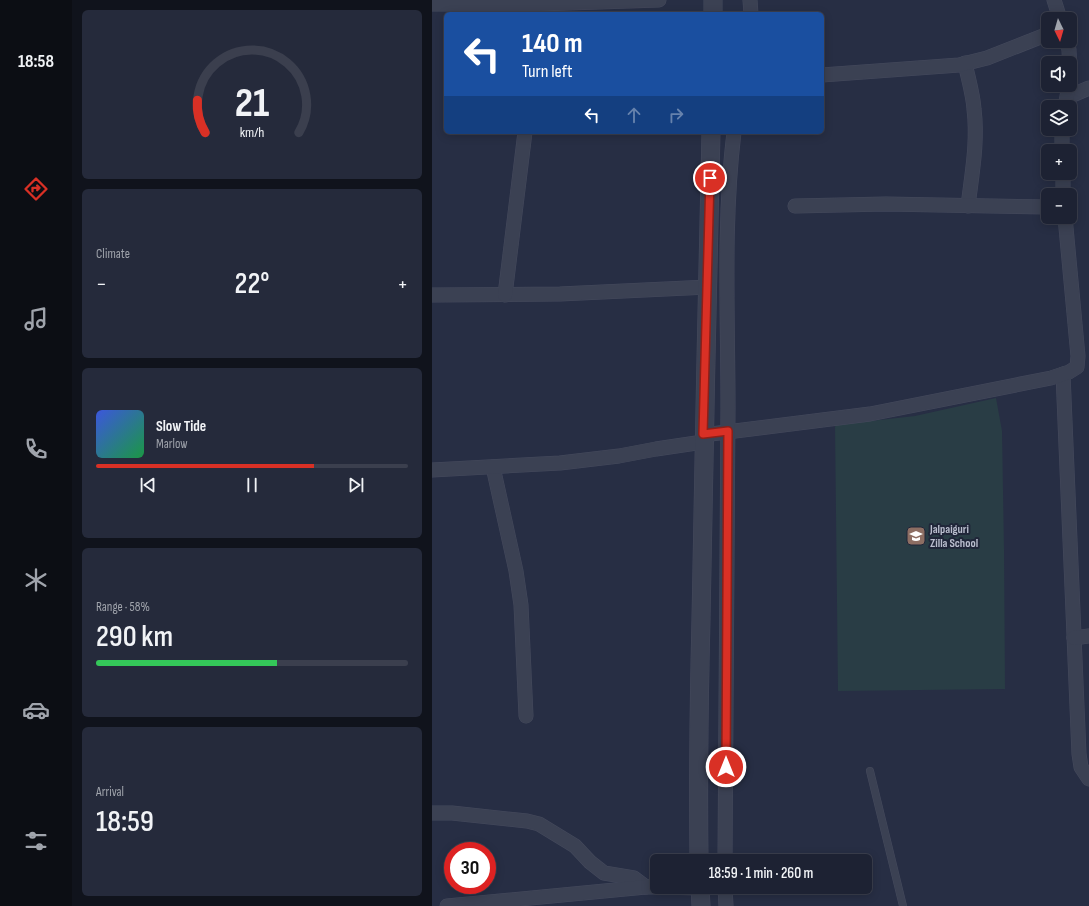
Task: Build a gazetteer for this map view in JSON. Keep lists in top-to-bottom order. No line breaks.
{"places":{"school or university":["Jalpaiguri Zilla School"]},"north":"bottom","page":{"tabs":"18:58","map_buttons":["+","−"],"turn":["140 m","Turn left"],"tile":["Climate",["Range · 58%","290 km"],["Arrival","18:59"]],"heat":["−","22°","+"],"song":["Slow Tide","Marlow"],"limit":"30","trip":"18:59 · 1 min · 260 m","gauge":["21","km/h"]}}
